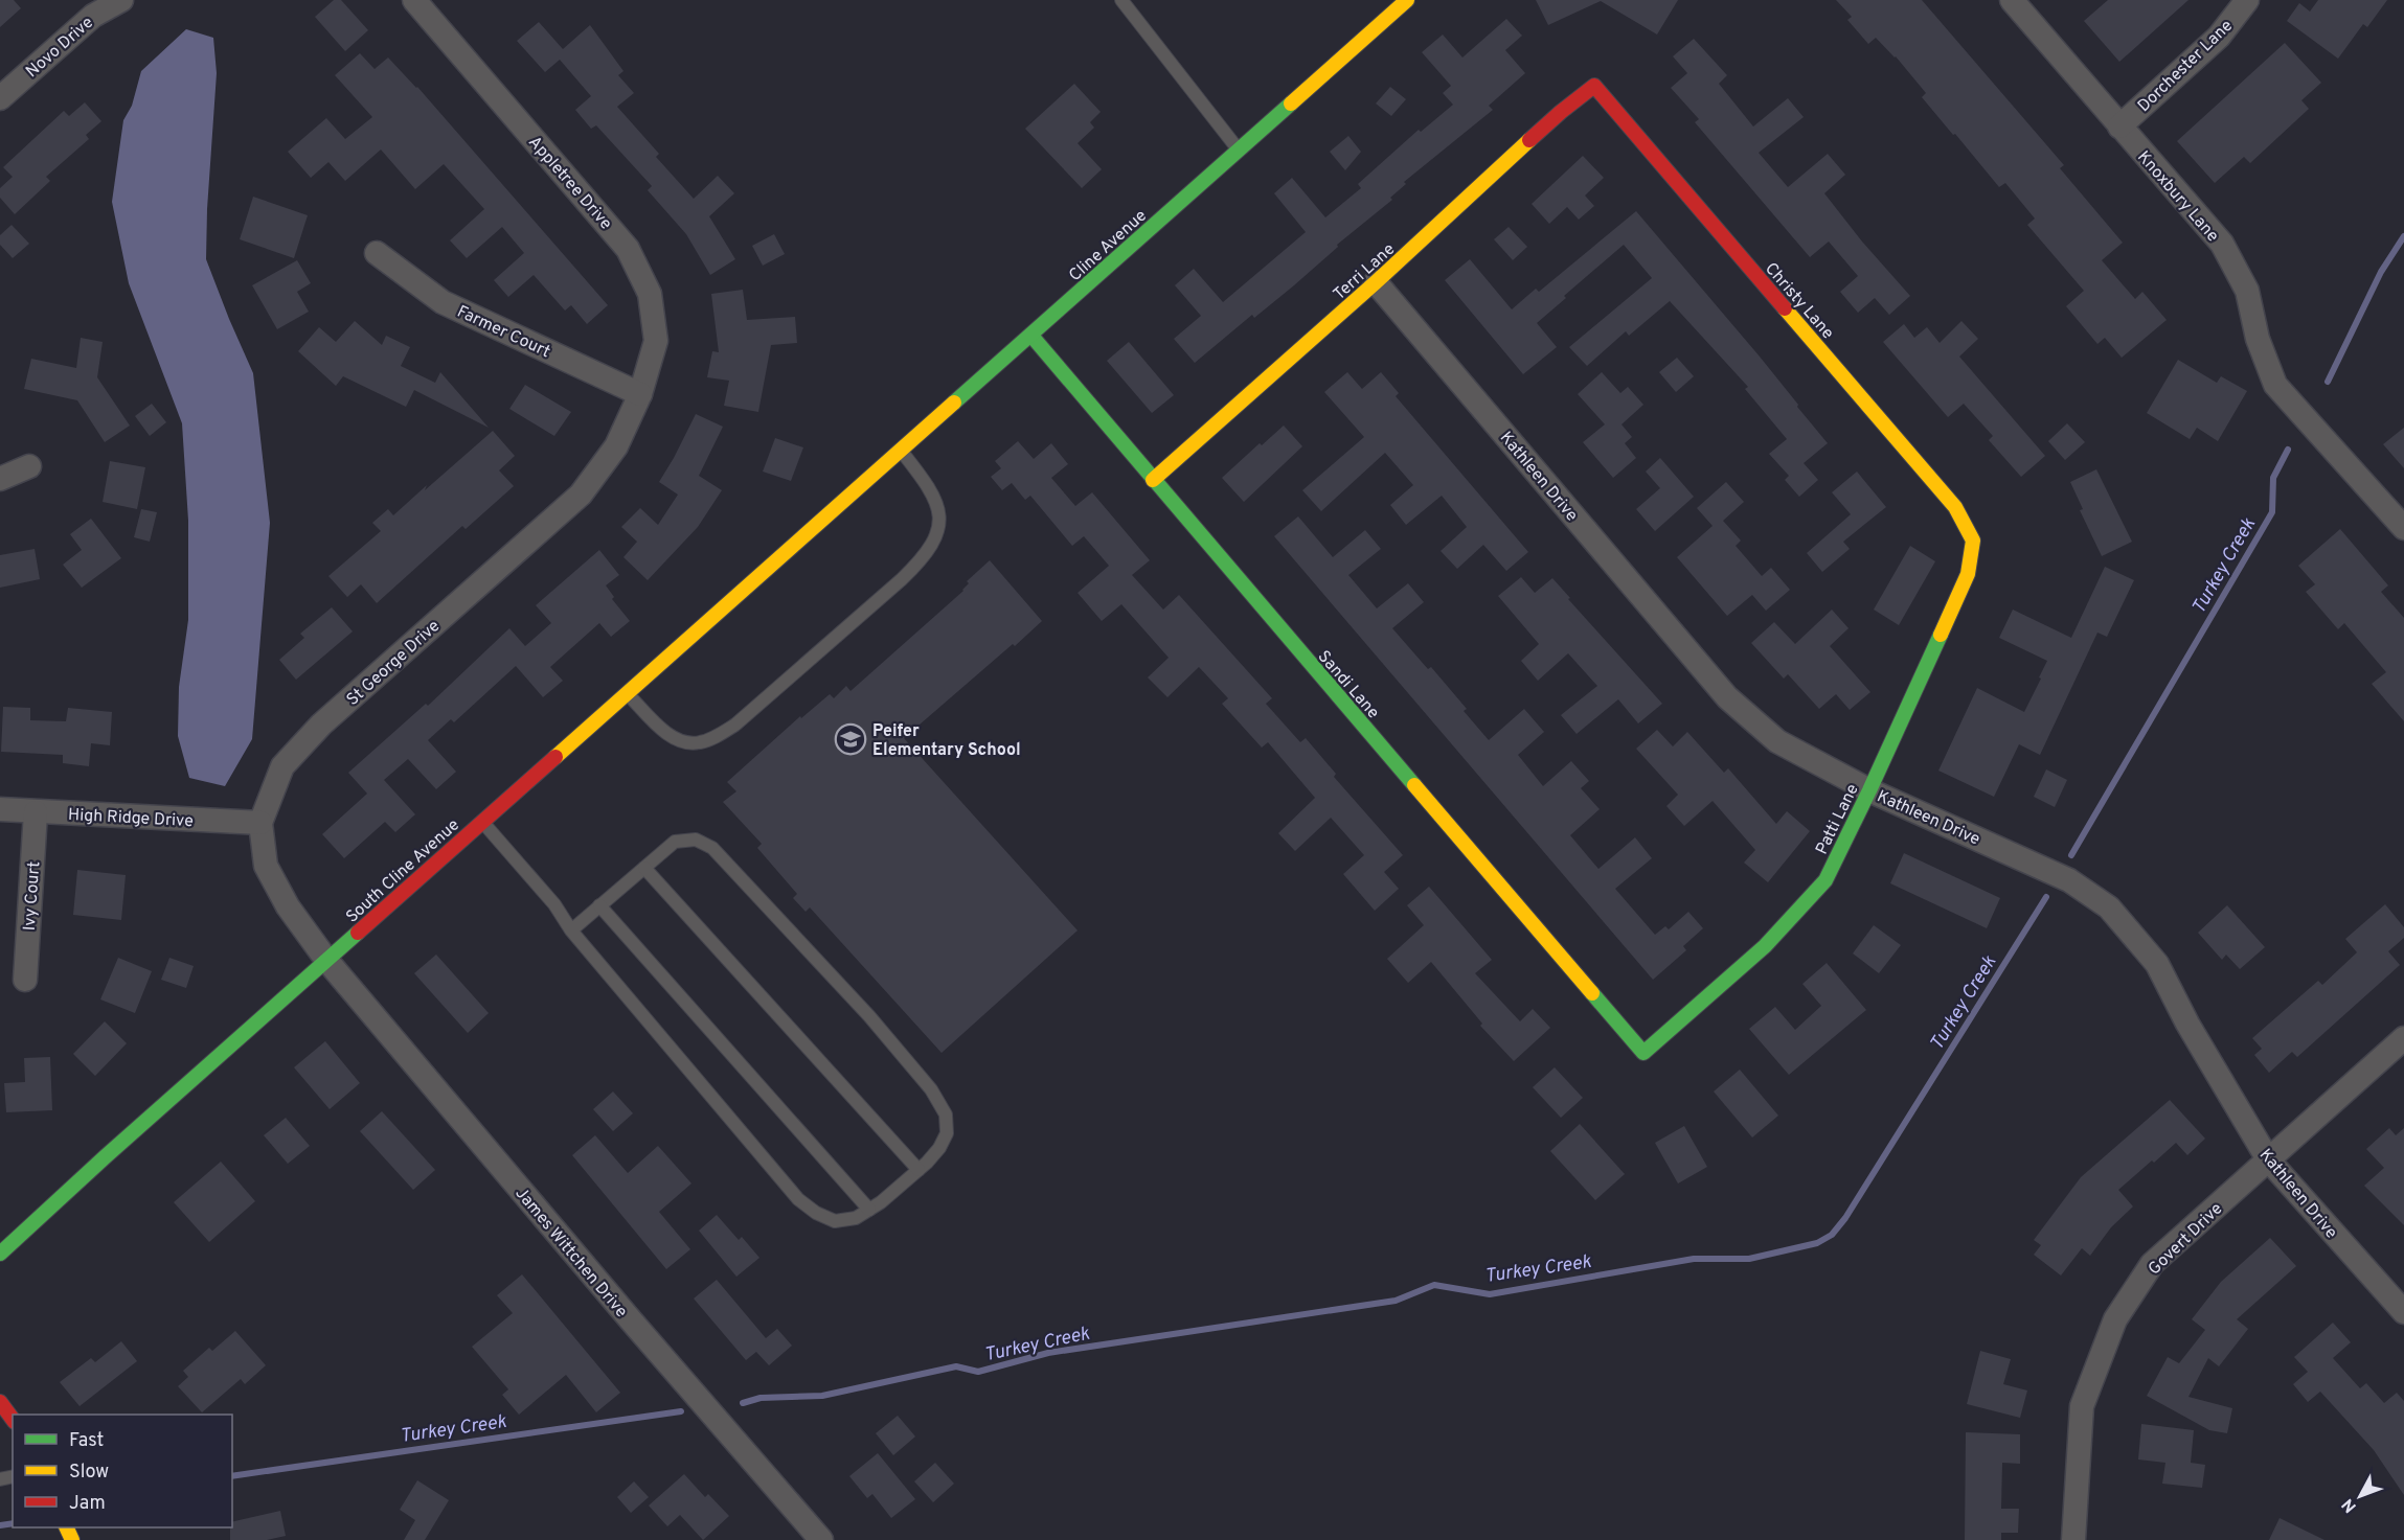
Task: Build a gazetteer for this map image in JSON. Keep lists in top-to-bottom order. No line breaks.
{"streets":{"street":["Novo Drive","Dorchester Lane","Appletree Drive","Knoxbury Lane","Cline Avenue","Terri Lane","Christy Lane","Farmer Court","Kathleen Drive","St George Drive","Sandi Lane","High Ridge Drive","Patti Lane","South Cline Avenue","Ivy Court","Govert Drive","James Wittchen Drive"]},"crossings":[["Dorchester Lane","Knoxbury Lane"],["Appletree Drive","Farmer Court"],["Appletree Drive","St George Drive"],["Cline Avenue","Sandi Lane"],["Cline Avenue","South Cline Avenue"],["Terri Lane","Christy Lane"],["Terri Lane","Kathleen Drive"],["Terri Lane","Sandi Lane"],["Christy Lane","Patti Lane"],["Farmer Court","St George Drive"],["Kathleen Drive","Patti Lane"],["Kathleen Drive","Govert Drive"],["St George Drive","High Ridge Drive"],["St George Drive","South Cline Avenue"],["St George Drive","James Wittchen Drive"],["Sandi Lane","Patti Lane"],["High Ridge Drive","Ivy Court"],["South Cline Avenue","James Wittchen Drive"]],"water":["Turkey Creek"],"places":{"school or university":["Peifer Elementary School"]},"legend":["Fast","Slow","Jam"],"north":"bottom left"}
